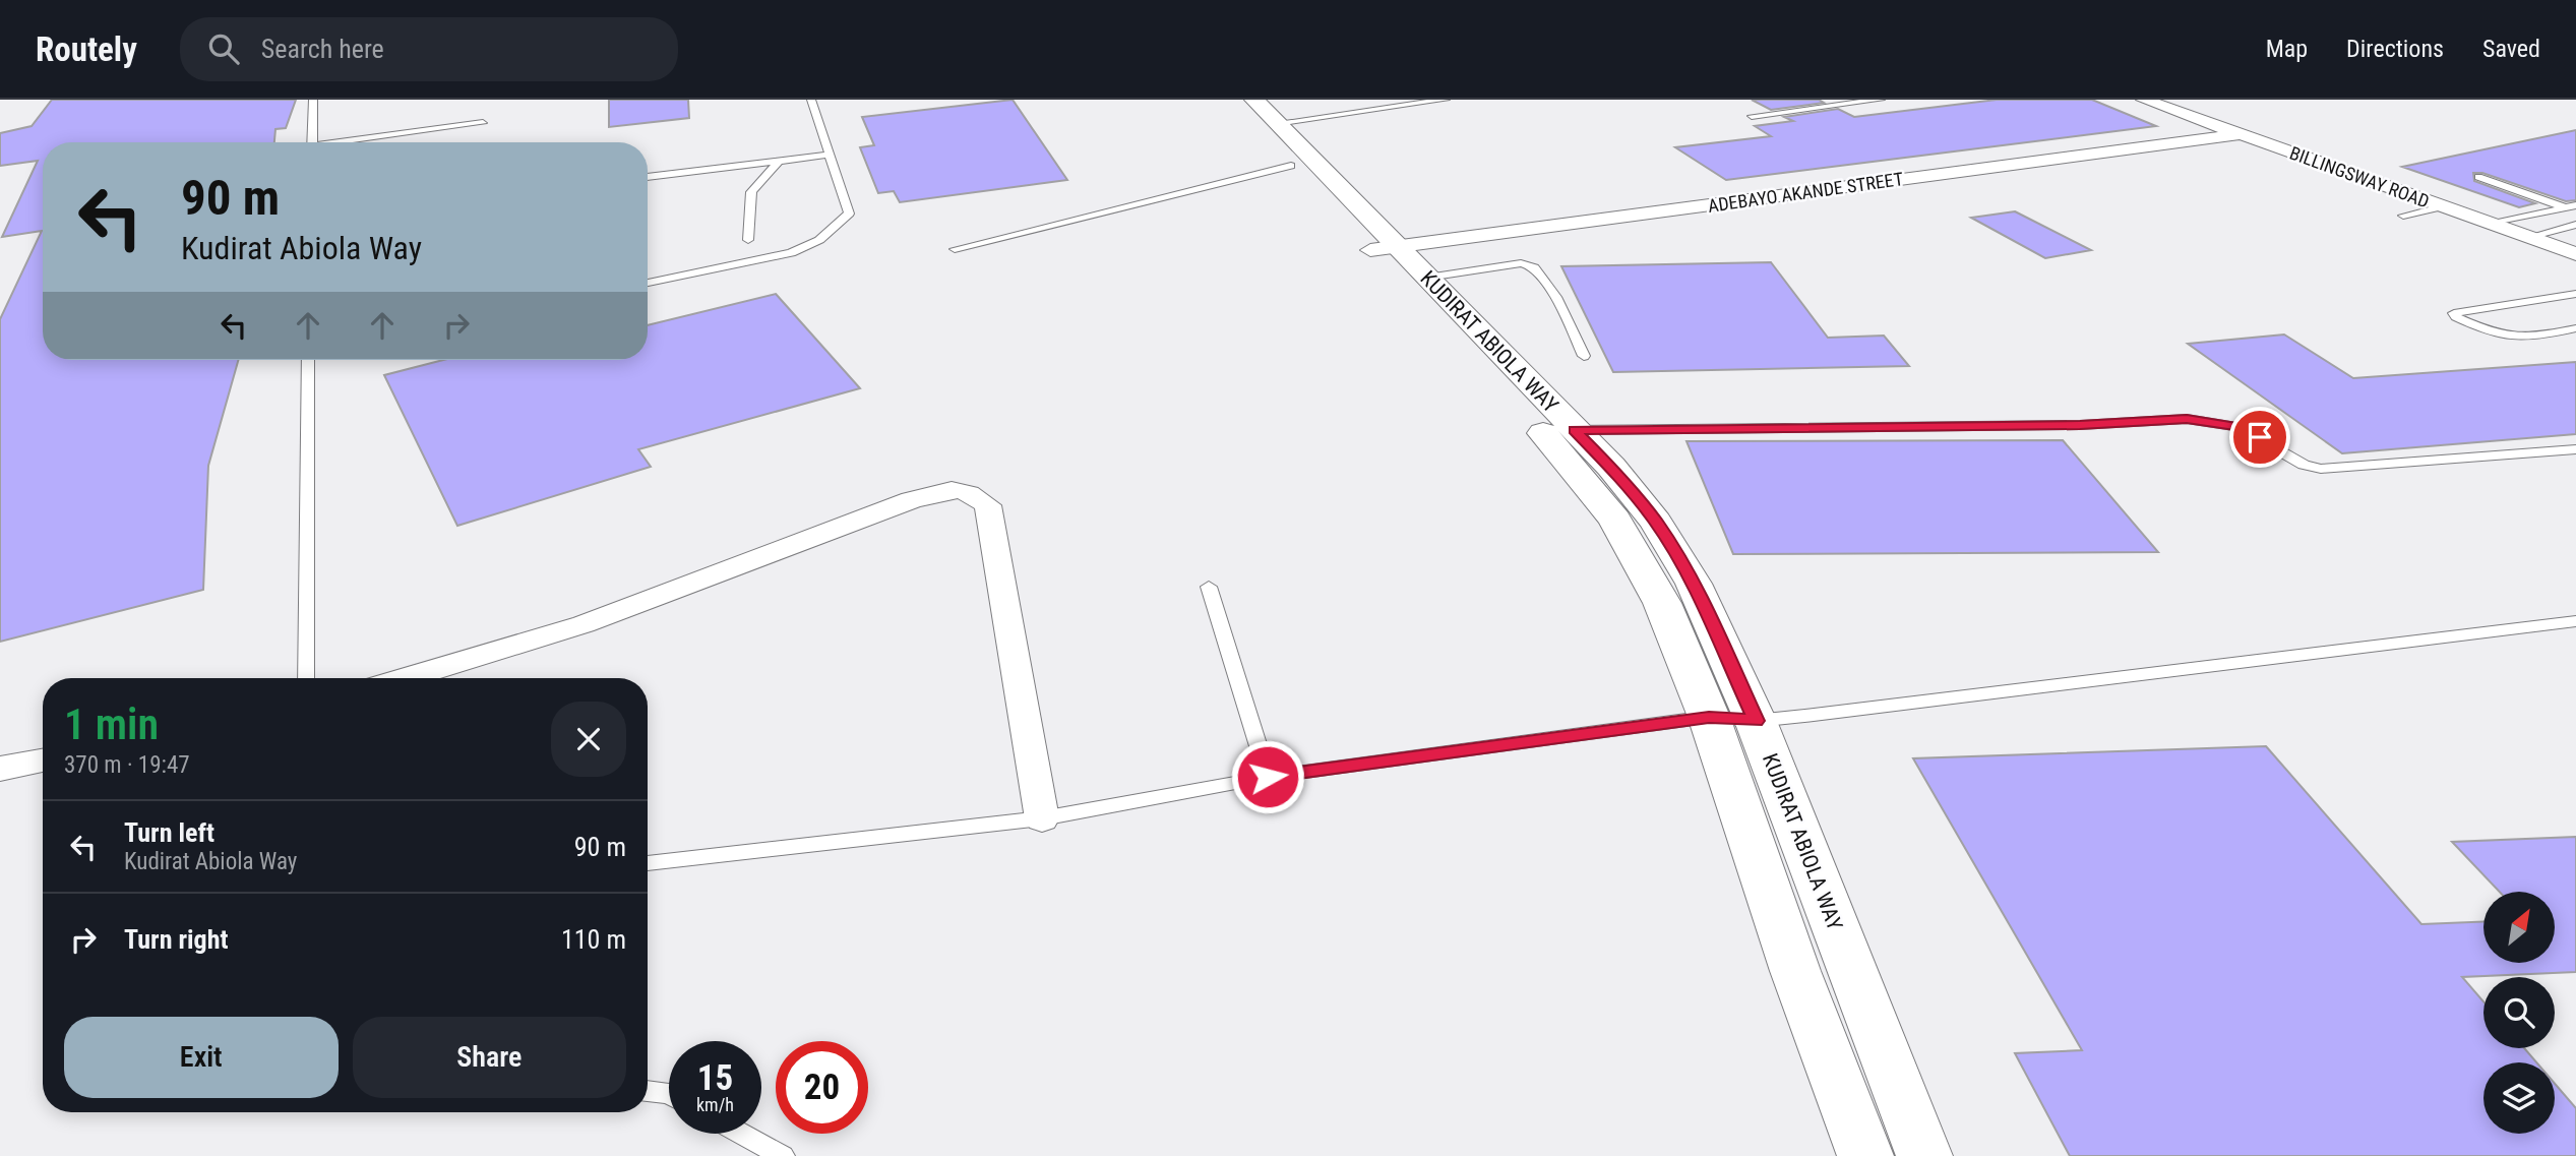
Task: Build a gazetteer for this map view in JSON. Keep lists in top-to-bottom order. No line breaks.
{"streets":{"main road":["KUDIRAT ABIOLA WAY"],"street":["BILLINGSWAY ROAD","ADEBAYO AKANDE STREET"]},"crossings":[["BILLINGSWAY ROAD","ADEBAYO AKANDE STREET"],["ADEBAYO AKANDE STREET","KUDIRAT ABIOLA WAY"]],"north":"top right","page":{"header":"Routely","search":"Search here","nav":["Map","Directions","Saved"],"turn":["90 m","Kudirat Abiola Way"],"heading":["1 min","370 m · 19:47"],"list":[{"name":"Turn left","note":"Kudirat Abiola Way","value":"90 m"},{"name":"Turn right","value":"110 m"}],"buttons":["Exit","Share"],"speed":"15 km/h","limit":"20"}}
